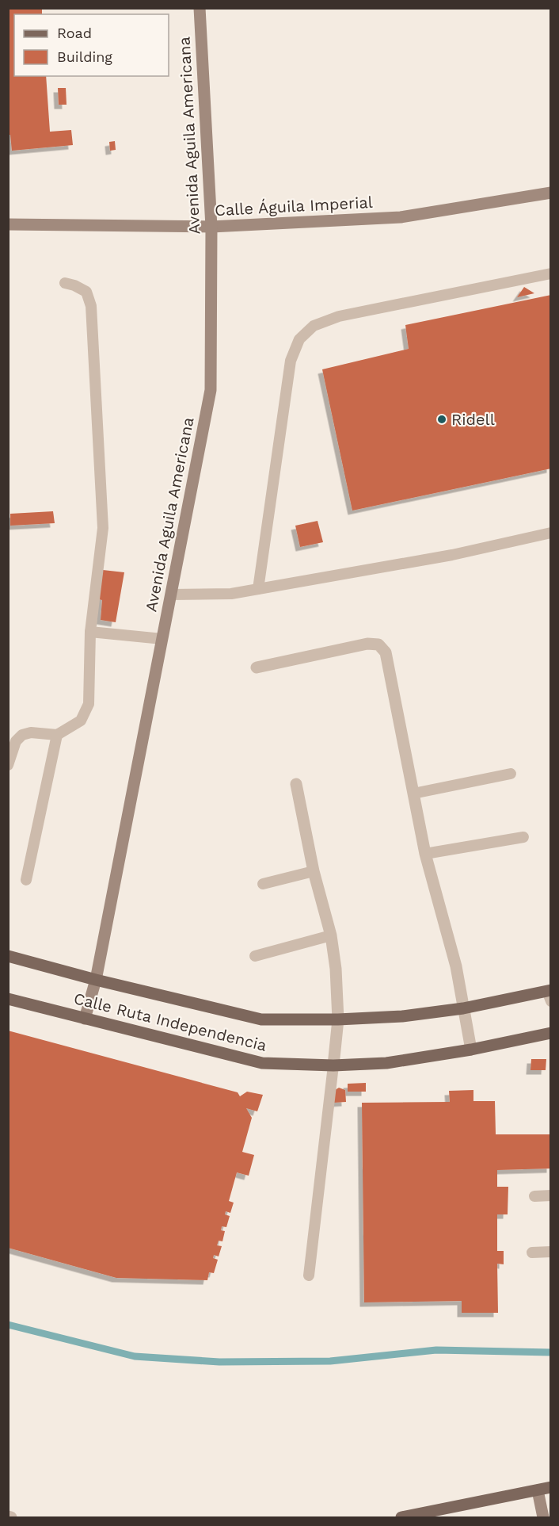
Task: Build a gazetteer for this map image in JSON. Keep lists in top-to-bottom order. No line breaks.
{"streets":{"main road":["Avenida Aguila Americana","Calle Águila Imperial","Calle Ruta Independencia"]},"crossings":[["Avenida Aguila Americana","Calle Águila Imperial"],["Avenida Aguila Americana","Calle Ruta Independencia"]],"places":["Ridell"],"legend":["Road","Building"]}
